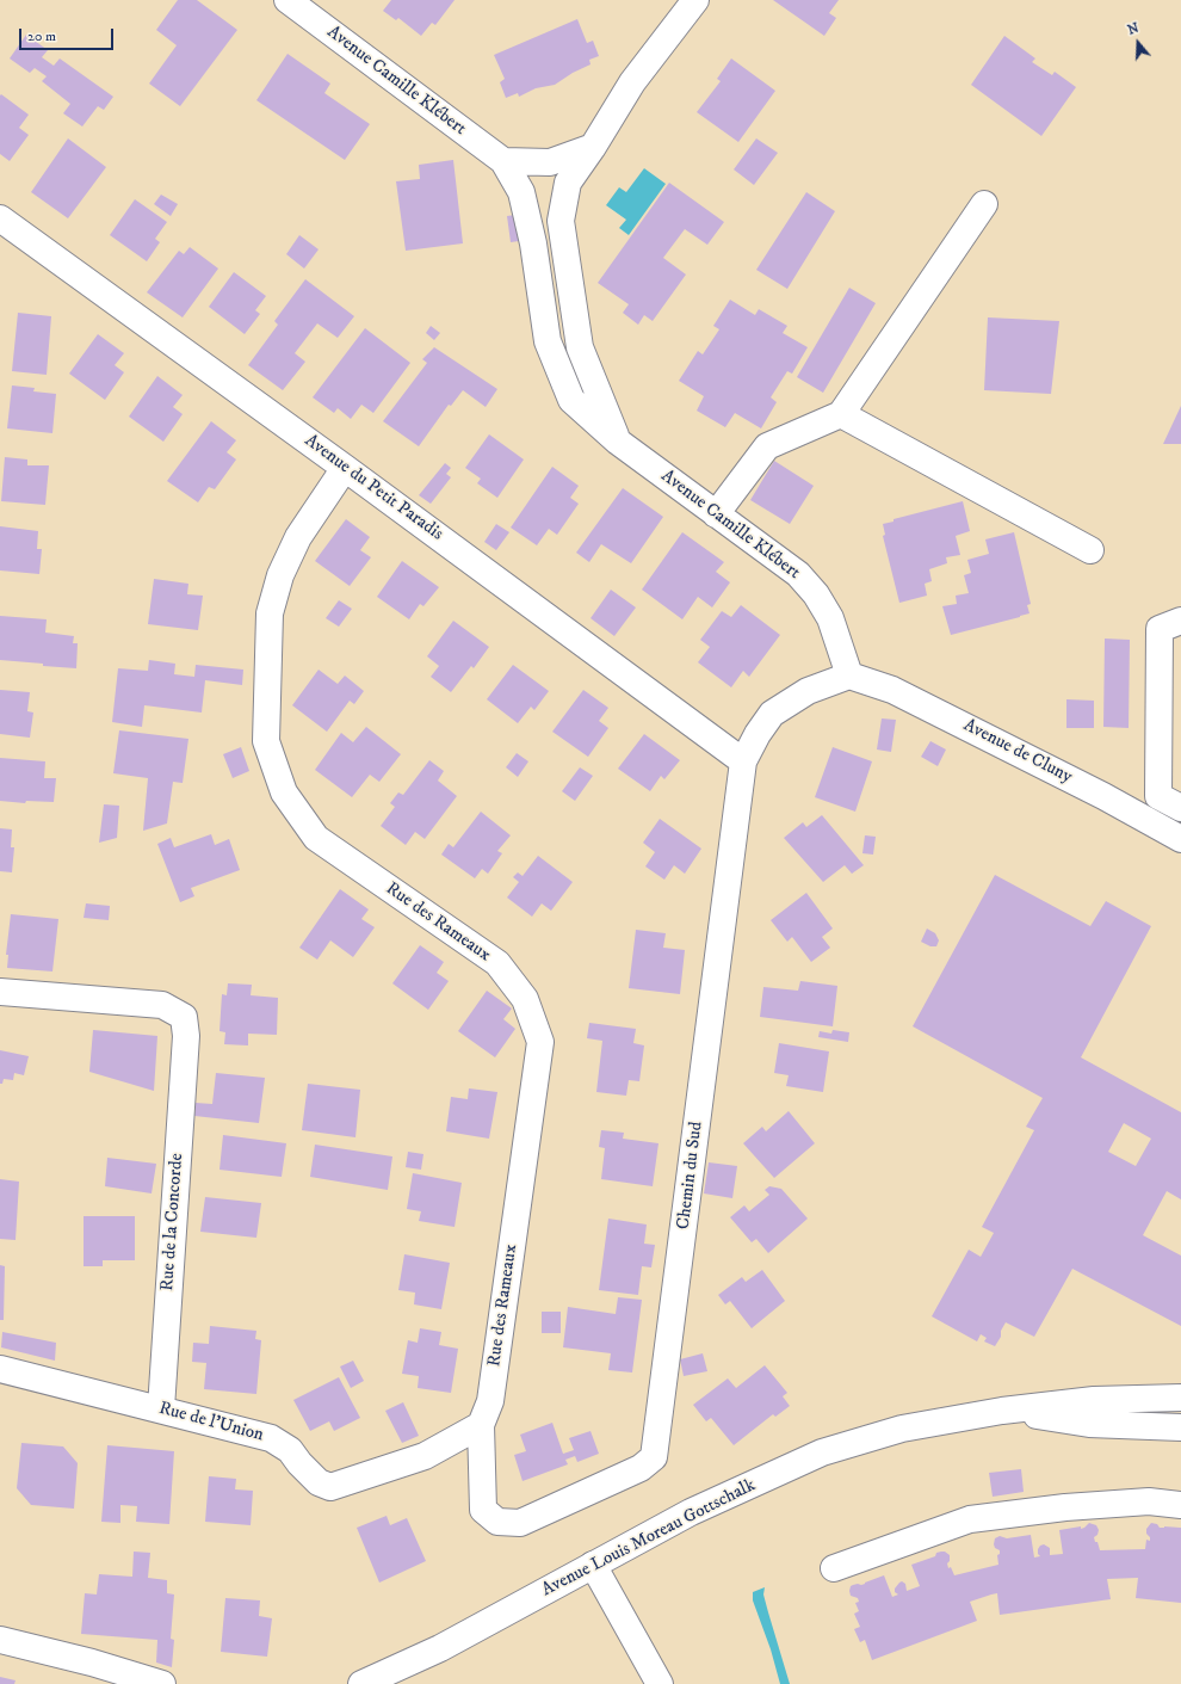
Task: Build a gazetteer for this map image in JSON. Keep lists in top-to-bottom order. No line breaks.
{"streets":{"street":["Avenue Camille Klébert","Avenue du Petit Paradis","Avenue de Cluny","Rue des Rameaux","Chemin du Sud","Rue de la Concorde","Rue de l'Union","Avenue Louis Moreau Gottschalk"]},"crossings":[["Avenue Camille Klébert","Avenue de Cluny"],["Avenue Camille Klébert","Chemin du Sud"],["Avenue du Petit Paradis","Rue des Rameaux"],["Avenue du Petit Paradis","Chemin du Sud"],["Avenue de Cluny","Chemin du Sud"],["Rue des Rameaux","Chemin du Sud"],["Rue des Rameaux","Rue de l'Union"],["Chemin du Sud","Rue de l'Union"],["Rue de la Concorde","Rue de l'Union"]],"scale_bar":"20 m","north":"top"}
